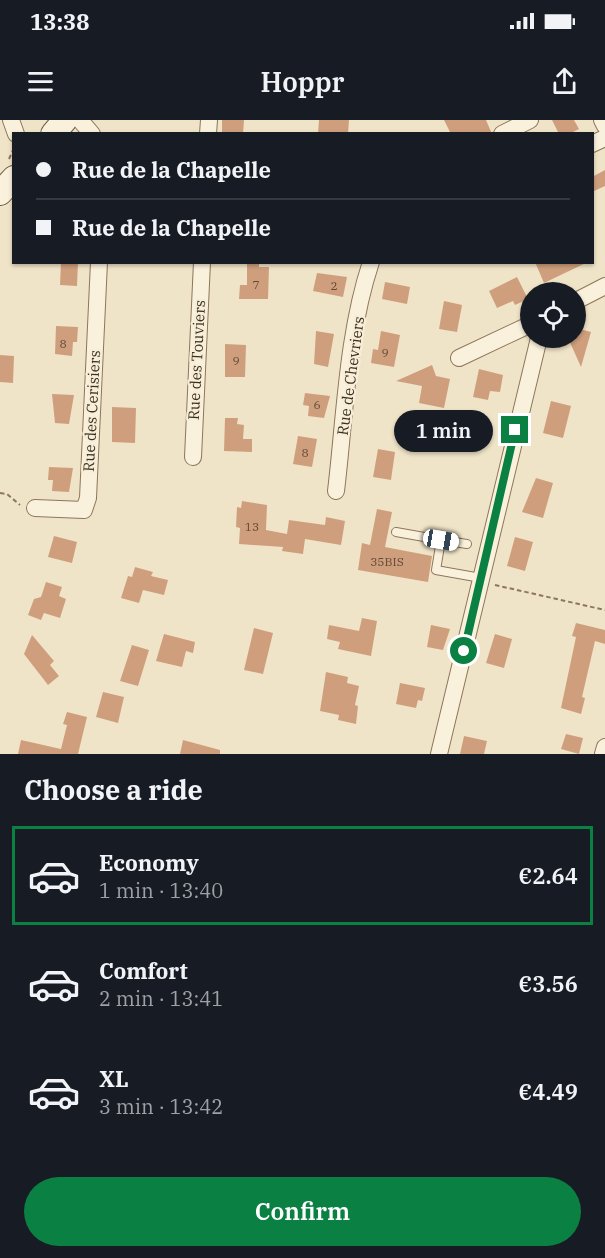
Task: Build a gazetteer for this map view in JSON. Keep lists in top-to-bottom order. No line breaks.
{"streets":{"street":["Rue des Touviers","Rue de Chevriers","Rue des Cerisiers"]},"house_numbers":["7","2","8","9","9","6","8","13","35BIS"],"page":{"status":"13:38","header":"Hoppr","banner":["Rue de la Chapelle","Rue de la Chapelle"],"bubble":"1 min","heading":"Choose a ride","list":[{"name":"Economy","note":"1 min · 13:40","value":"€2.64"},{"name":"Comfort","note":"2 min · 13:41","value":"€3.56"},{"name":"XL","note":"3 min · 13:42","value":"€4.49"}],"buttons":"Confirm"}}
